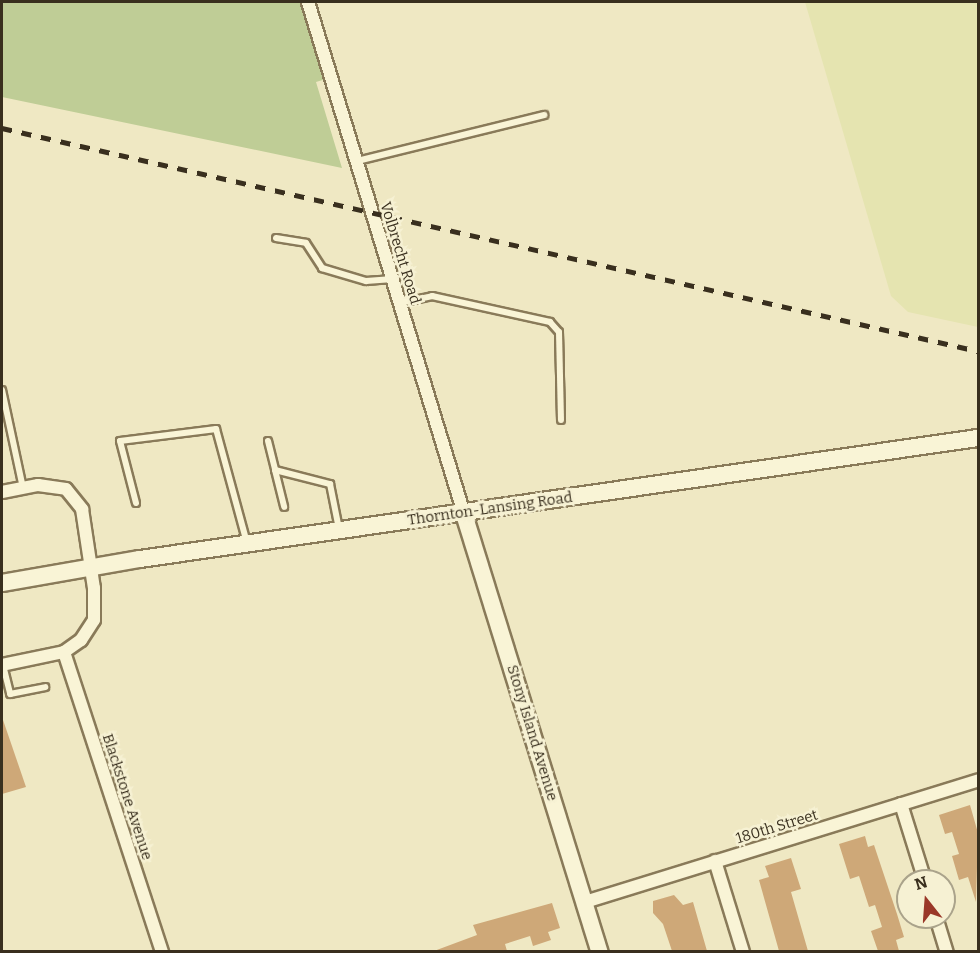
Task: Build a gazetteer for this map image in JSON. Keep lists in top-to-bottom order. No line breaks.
{"streets":{"street":["Volbrecht Road","Thornton-Lansing Road","Stony Island Avenue","Blackstone Avenue","180th Street"]},"crossings":[["Volbrecht Road","Thornton-Lansing Road"],["Volbrecht Road","Stony Island Avenue"],["Thornton-Lansing Road","Stony Island Avenue"],["Stony Island Avenue","180th Street"]],"north":"top"}
